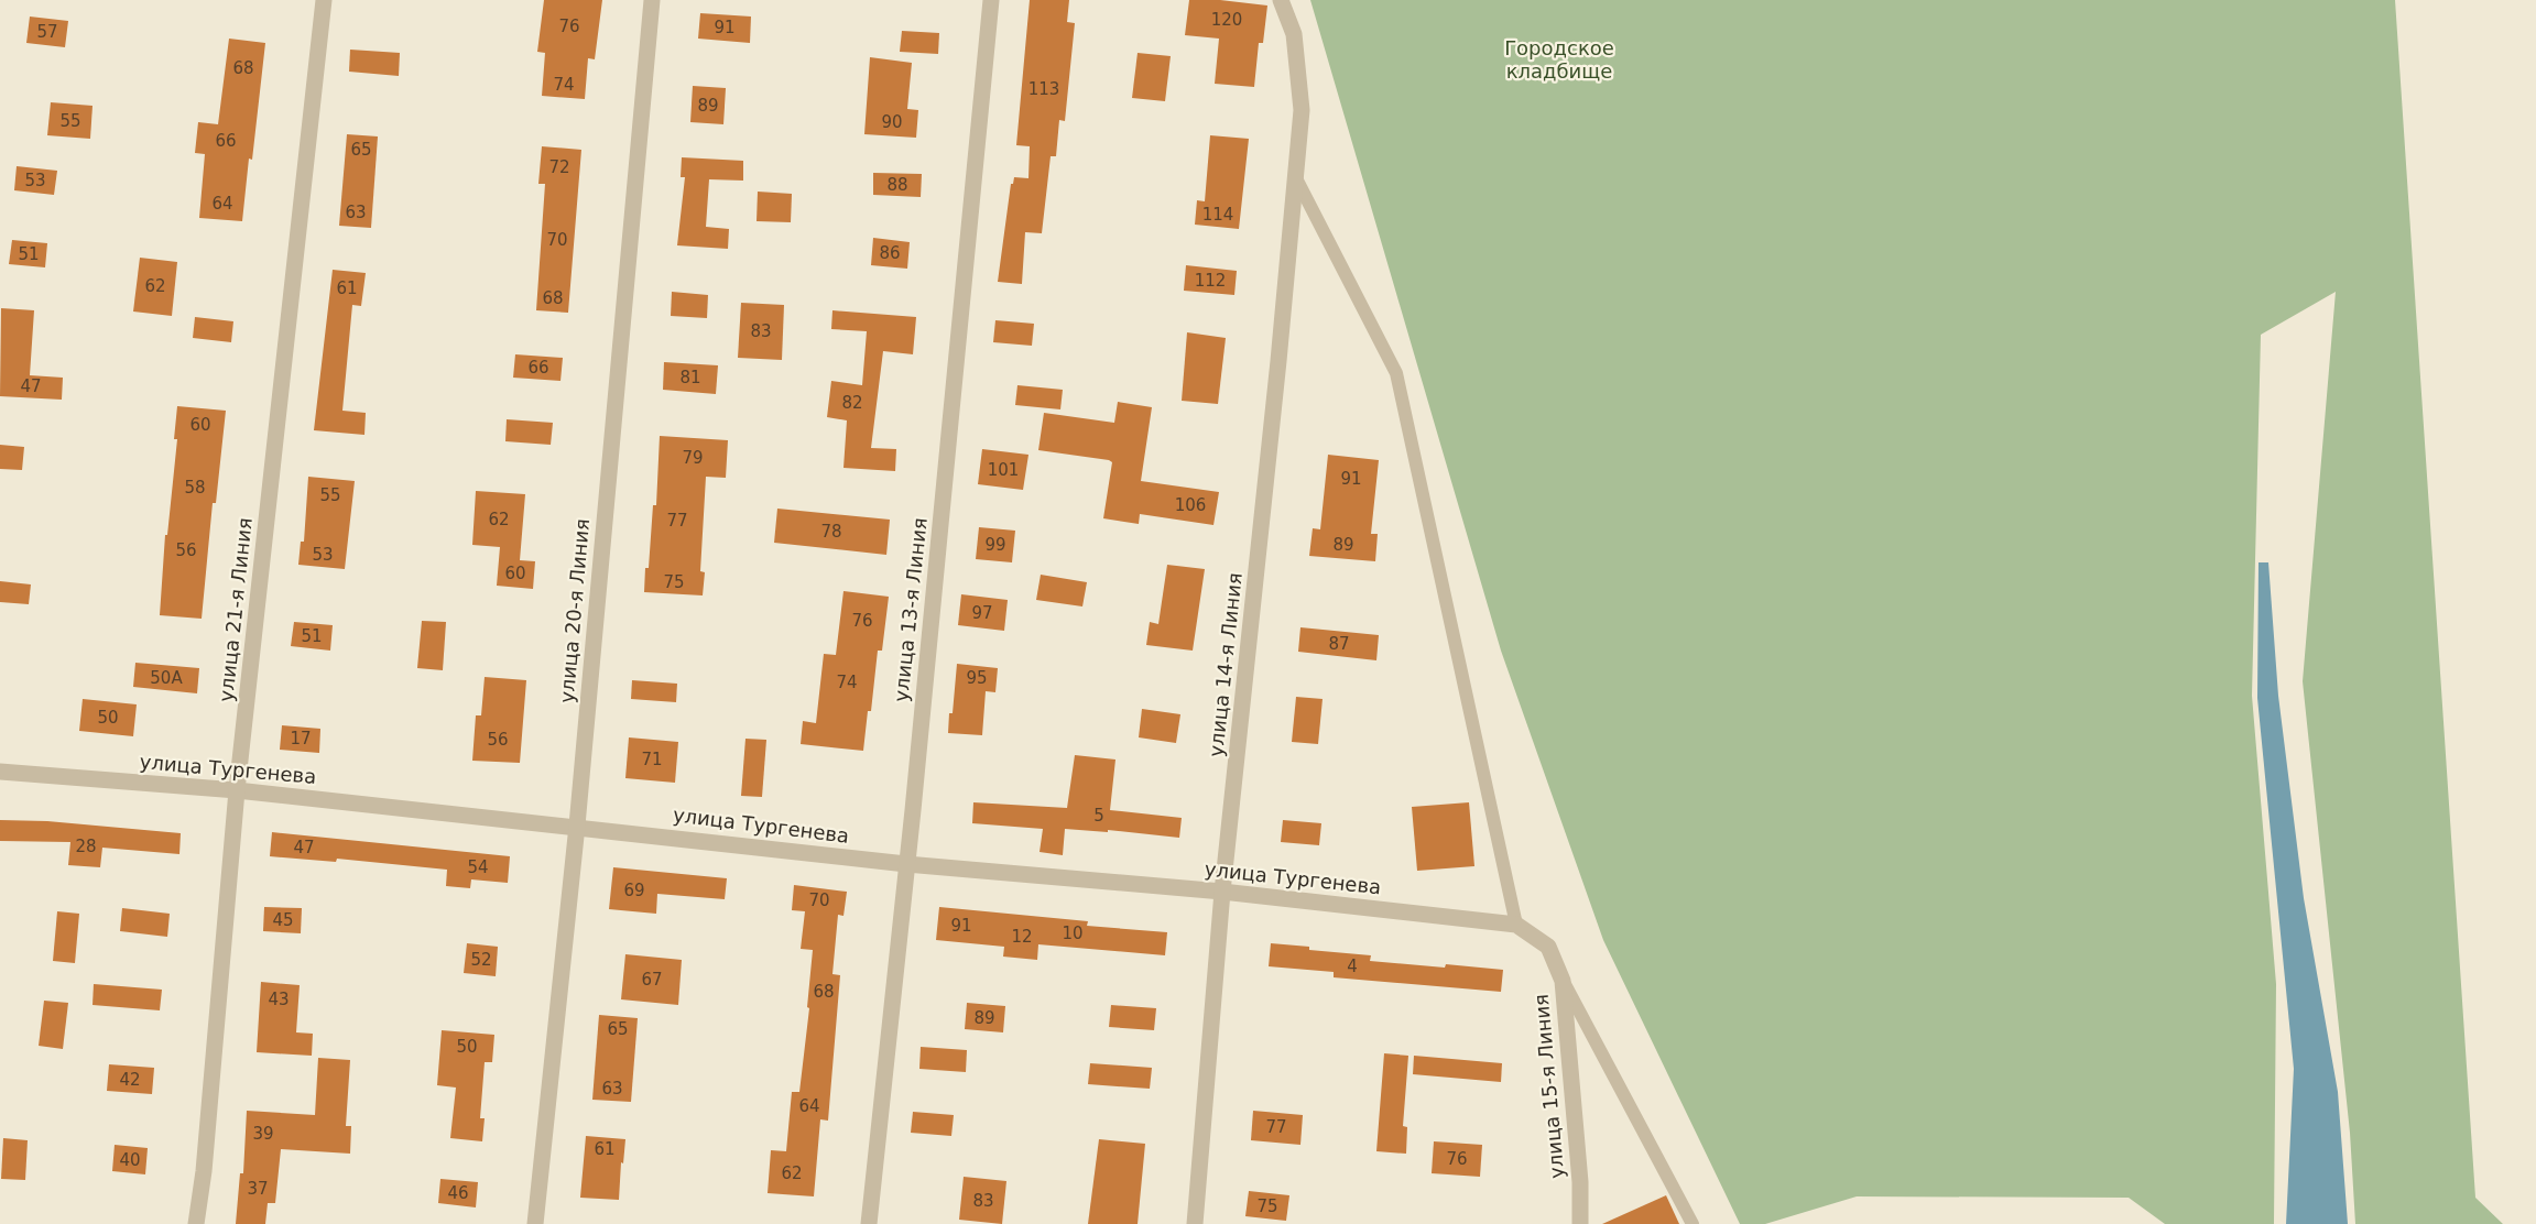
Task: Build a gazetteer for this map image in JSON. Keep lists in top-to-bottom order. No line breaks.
{"streets":{"street":["улица 21-я Линия","улица 13-я Линия","улица 20-я Линия","улица 14-я Линия","улица Тургенева","улица 15-я Линия"]},"crossings":[["улица 21-я Линия","улица Тургенева"],["улица 13-я Линия","улица Тургенева"],["улица 20-я Линия","улица Тургенева"],["улица 14-я Линия","улица Тургенева"],["улица Тургенева","улица 15-я Линия"]],"parks":["Городское кладбище"],"house_numbers":["120","76","91","57","68","74","113","89","55","90","66","65","72","53","88","64","63","114","70","86","51","112","62","61","68","83","66","81","47","82","60","79","101","91","58","55","106","62","77","78","99","89","56","53","60","75","97","76","51","87","50А","95","74","50","17","56","71","5","28","47","54","69","70","45","91","10","12","52","4","67","68","43","89","65","50","42","63","64","77","39","61","76","40","62","37","46","83","75"]}
